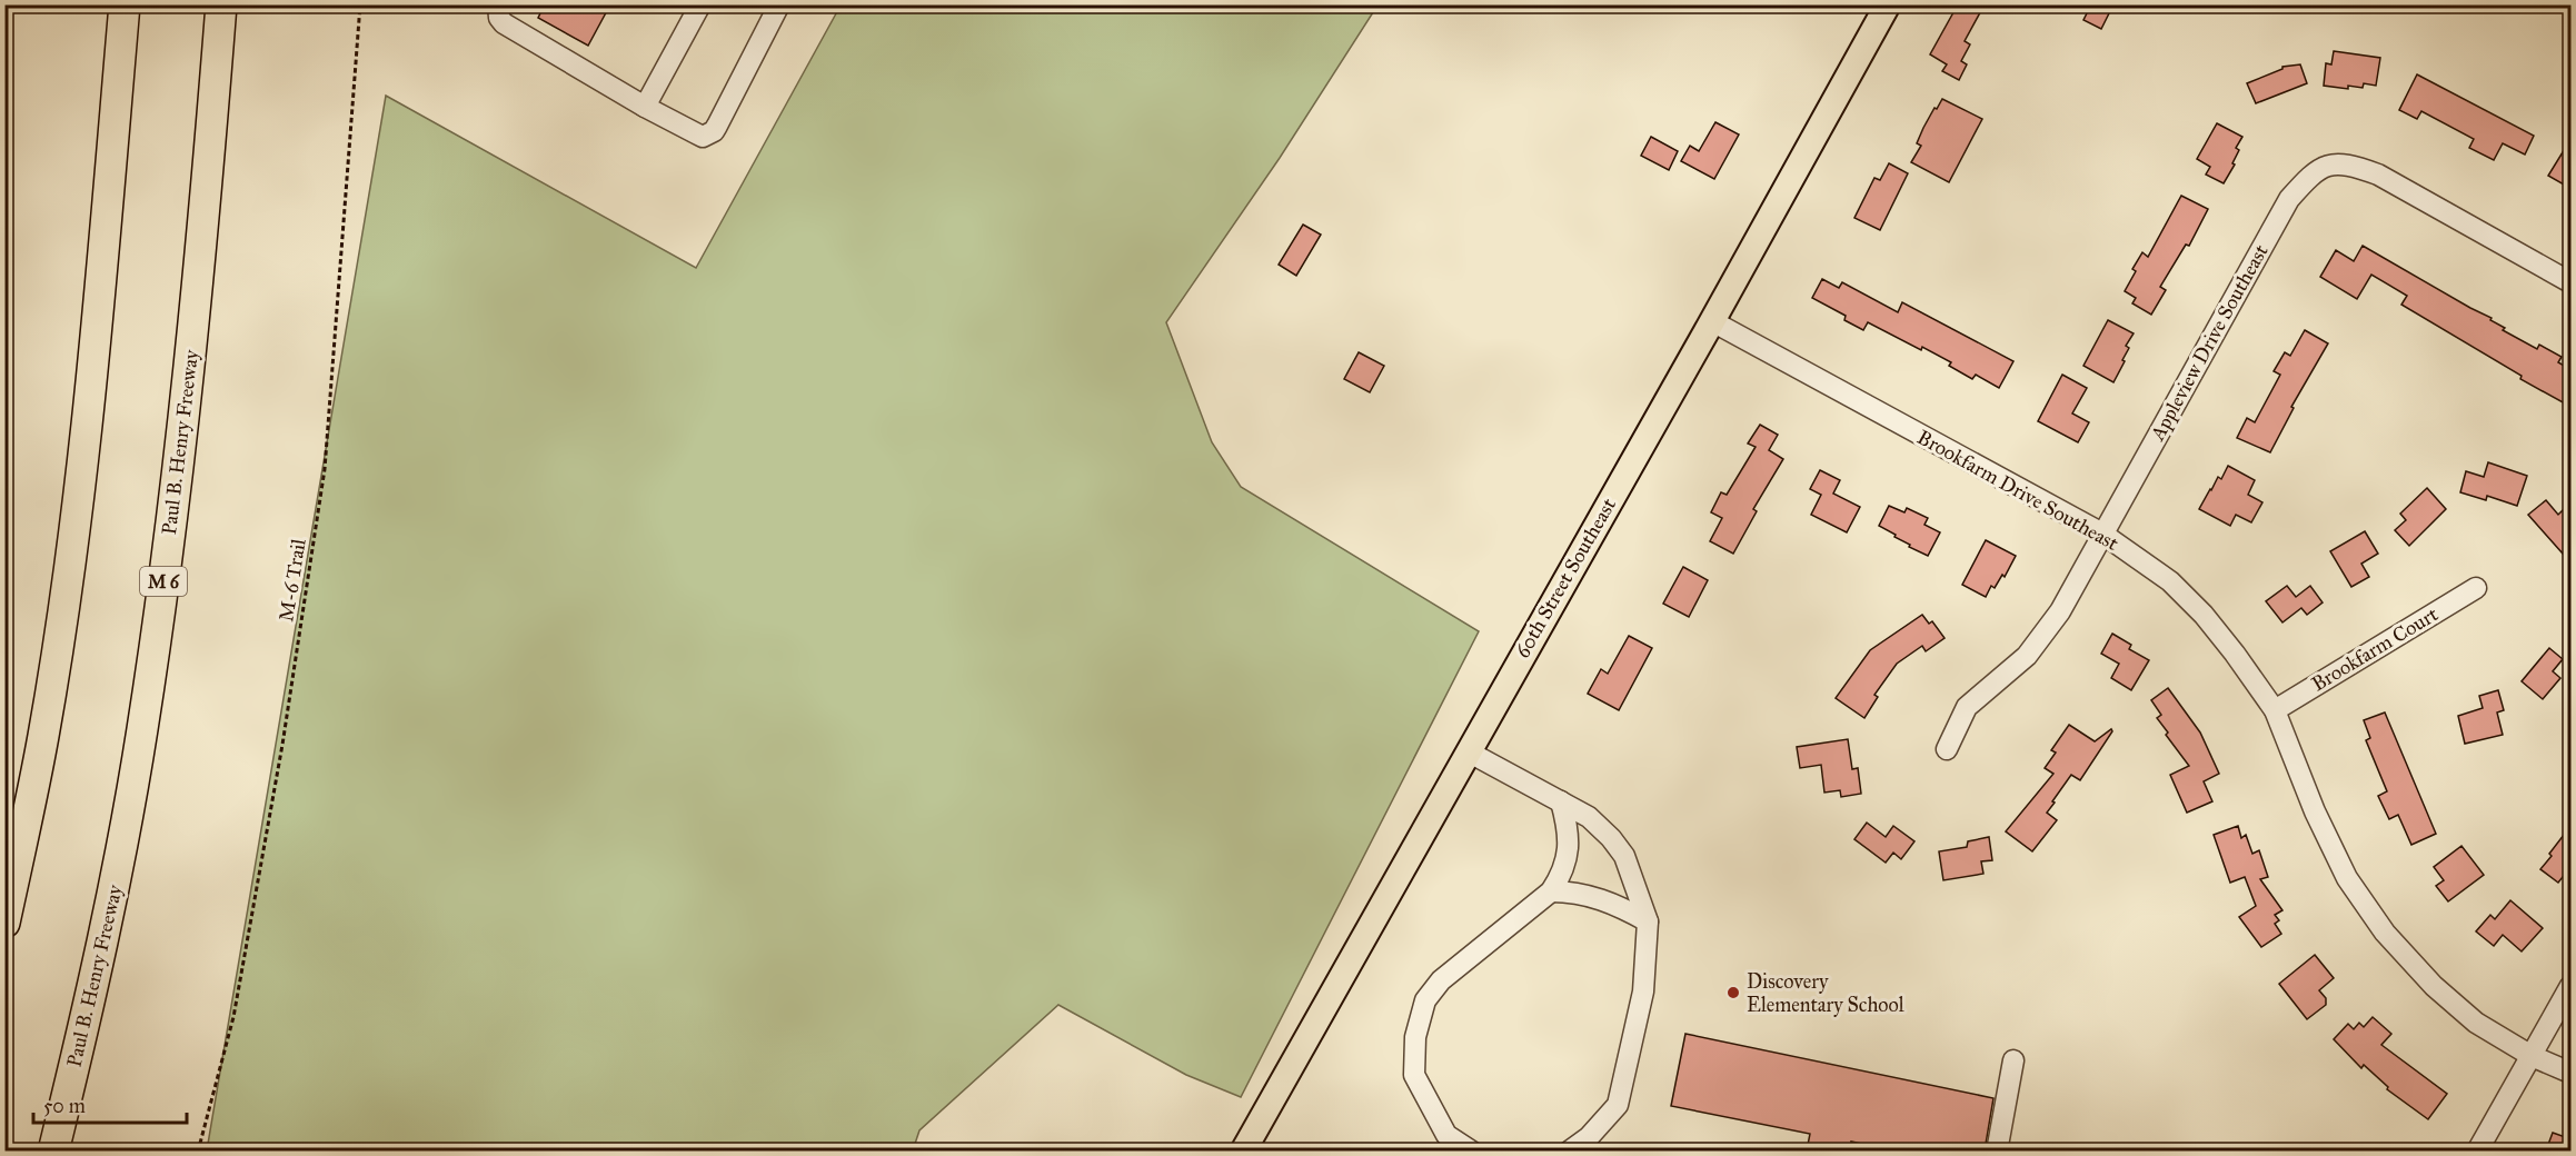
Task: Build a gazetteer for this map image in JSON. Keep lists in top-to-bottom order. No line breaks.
{"streets":{"highway":["Paul B. Henry Freeway","M 6"],"main road":["60th Street Southeast"],"street":["Appleview Drive Southeast","Brookfarm Drive Southeast","Brookfarm Court"],"path":["M-6 Trail"]},"crossings":[["Appleview Drive Southeast","Brookfarm Drive Southeast"],["Brookfarm Drive Southeast","60th Street Southeast"],["Brookfarm Drive Southeast","Brookfarm Court"]],"places":["Discovery Elementary School"],"scale_bar":"50 m"}
